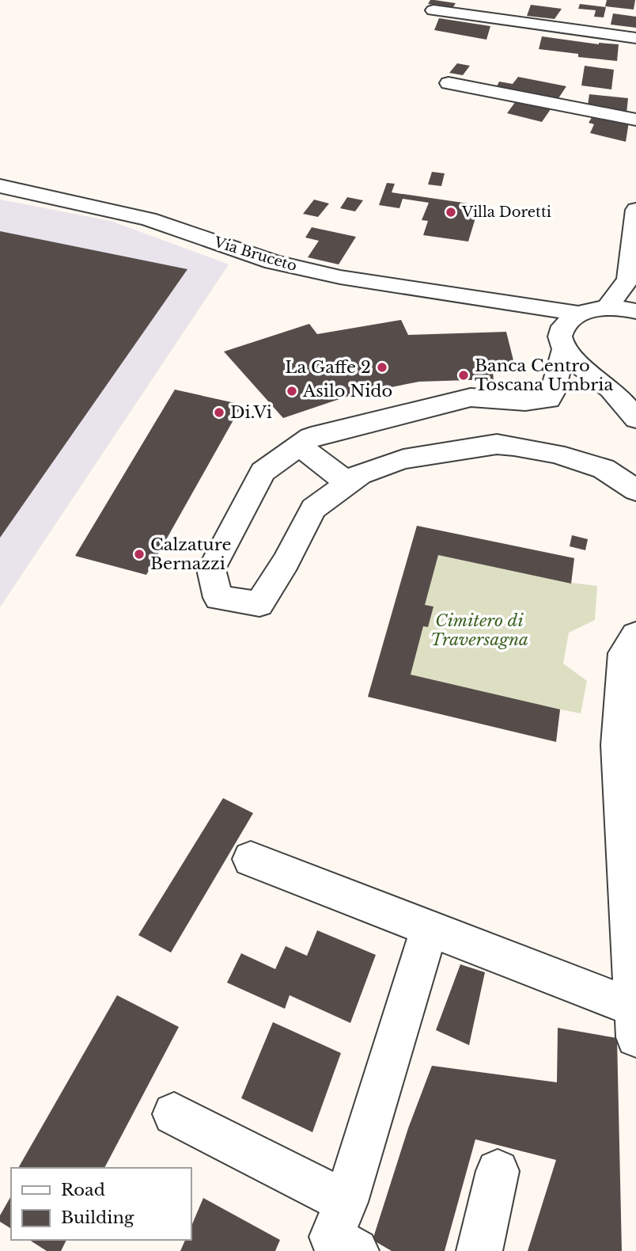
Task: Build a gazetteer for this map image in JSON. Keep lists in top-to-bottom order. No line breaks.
{"streets":{"street":["Via Bruceto"]},"parks":["Cimitero di Traversagna"],"places":["Villa Doretti","La Gaffe 2","Banca Centro Toscana Umbria","Asilo Nido","Di.Vi","Calzature Bernazzi"],"legend":["Road","Building"]}
